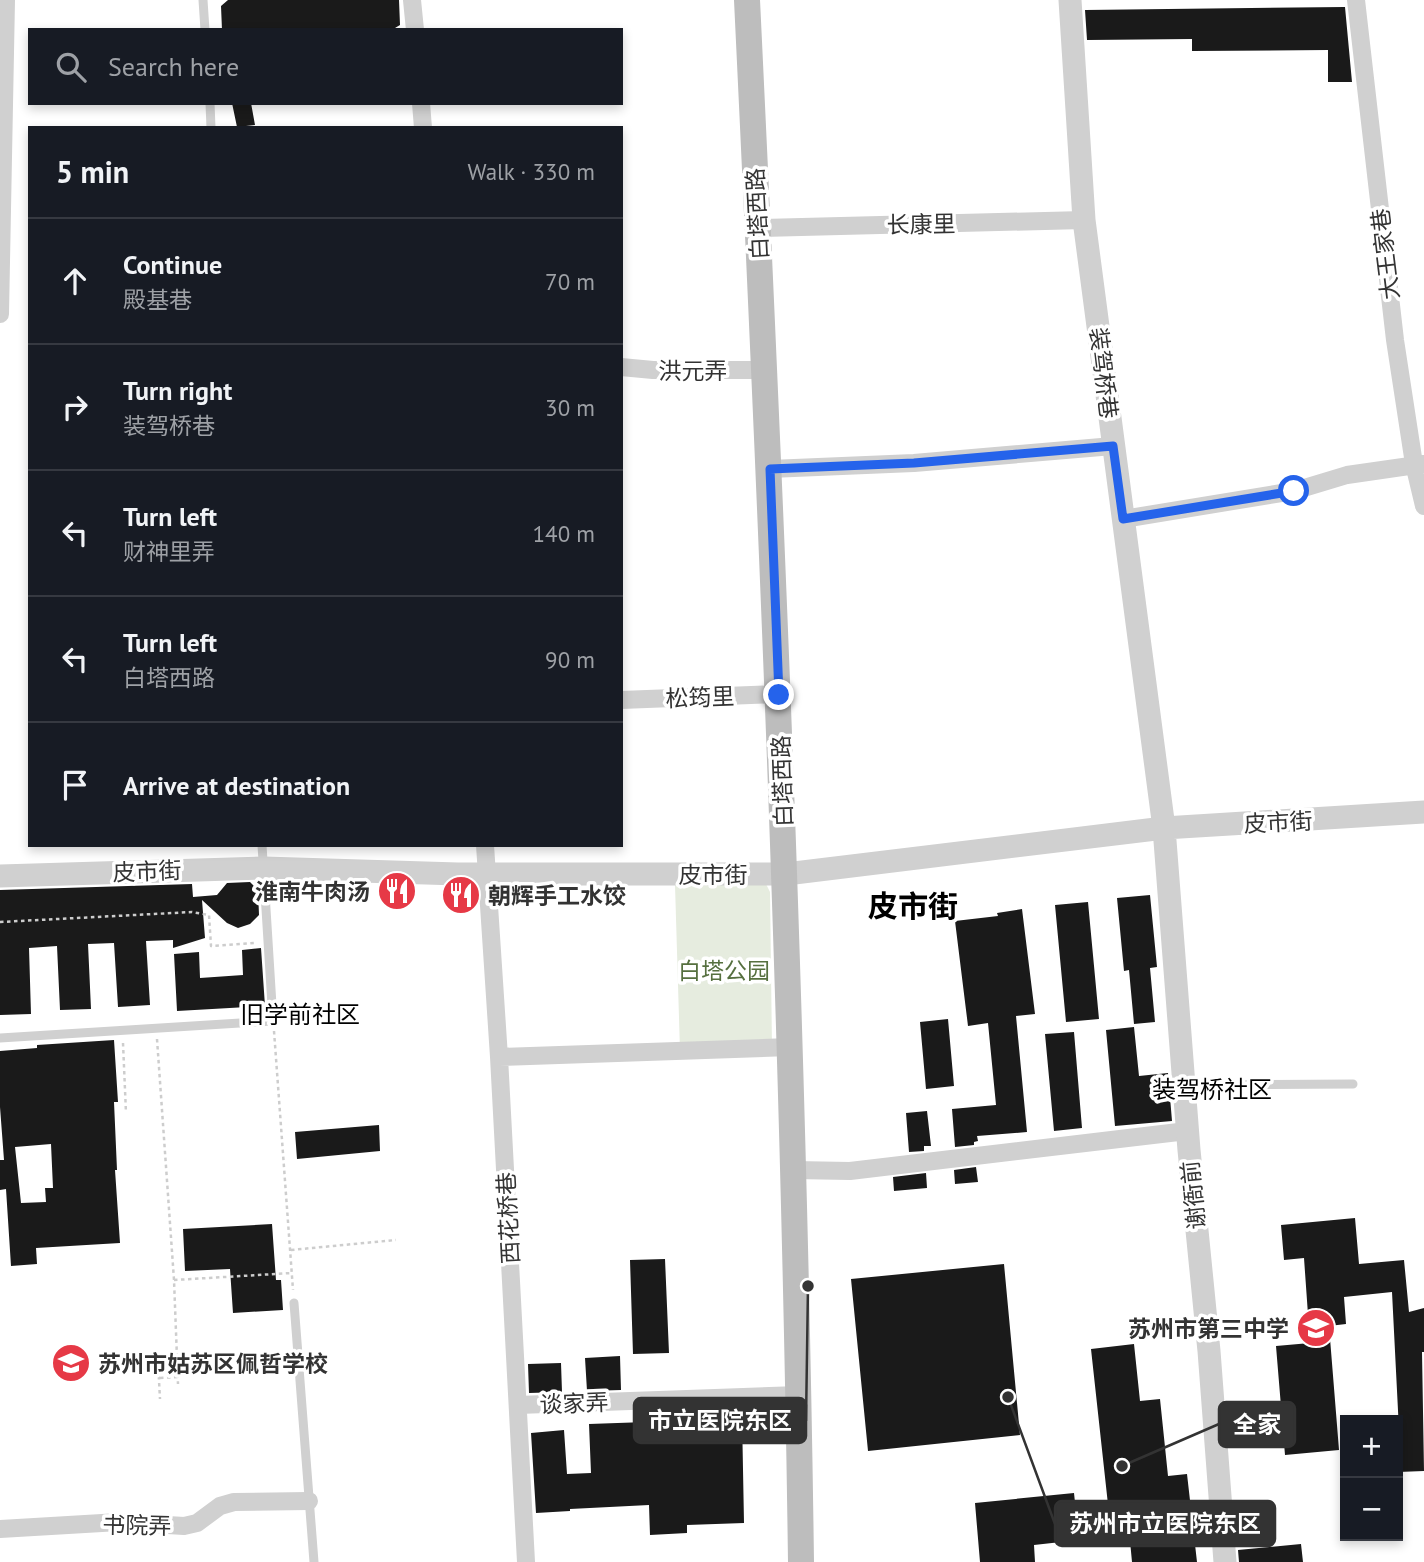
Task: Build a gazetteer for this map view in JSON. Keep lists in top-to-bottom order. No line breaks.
{"streets":{"main road":["白塔西路"],"street":["长康里","大王家巷","洪元弄","装驾桥巷","松筠里","皮市街","谢衙前","西花桥巷","谈家弄","书院弄"]},"crossings":[["白塔西路","长康里"],["白塔西路","洪元弄"],["白塔西路","松筠里"],["白塔西路","皮市街"],["白塔西路","谈家弄"],["长康里","装驾桥巷"],["装驾桥巷","皮市街"],["装驾桥巷","谢衙前"],["皮市街","谢衙前"],["皮市街","西花桥巷"],["西花桥巷","谈家弄"]],"districts":["皮市街","旧学前社区","装驾桥社区"],"parks":["白塔公园"],"places":{"restaurant":["淮南牛肉汤","朝辉手工水饺"],"other":["市立医院东区","苏州市立医院东区","全家"],"school or university":["苏州市第三中学","苏州市姑苏区佩哲学校"]},"page":{"search":"Search here","heading":["5 min","Walk · 330 m"],"list":[["Continue","殿基巷","70 m"],["Turn right","装驾桥巷","30 m"],["Turn left","财神里弄","140 m"],["Turn left","白塔西路","90 m"],"Arrive at destination"],"map_buttons":["+","−"]}}
